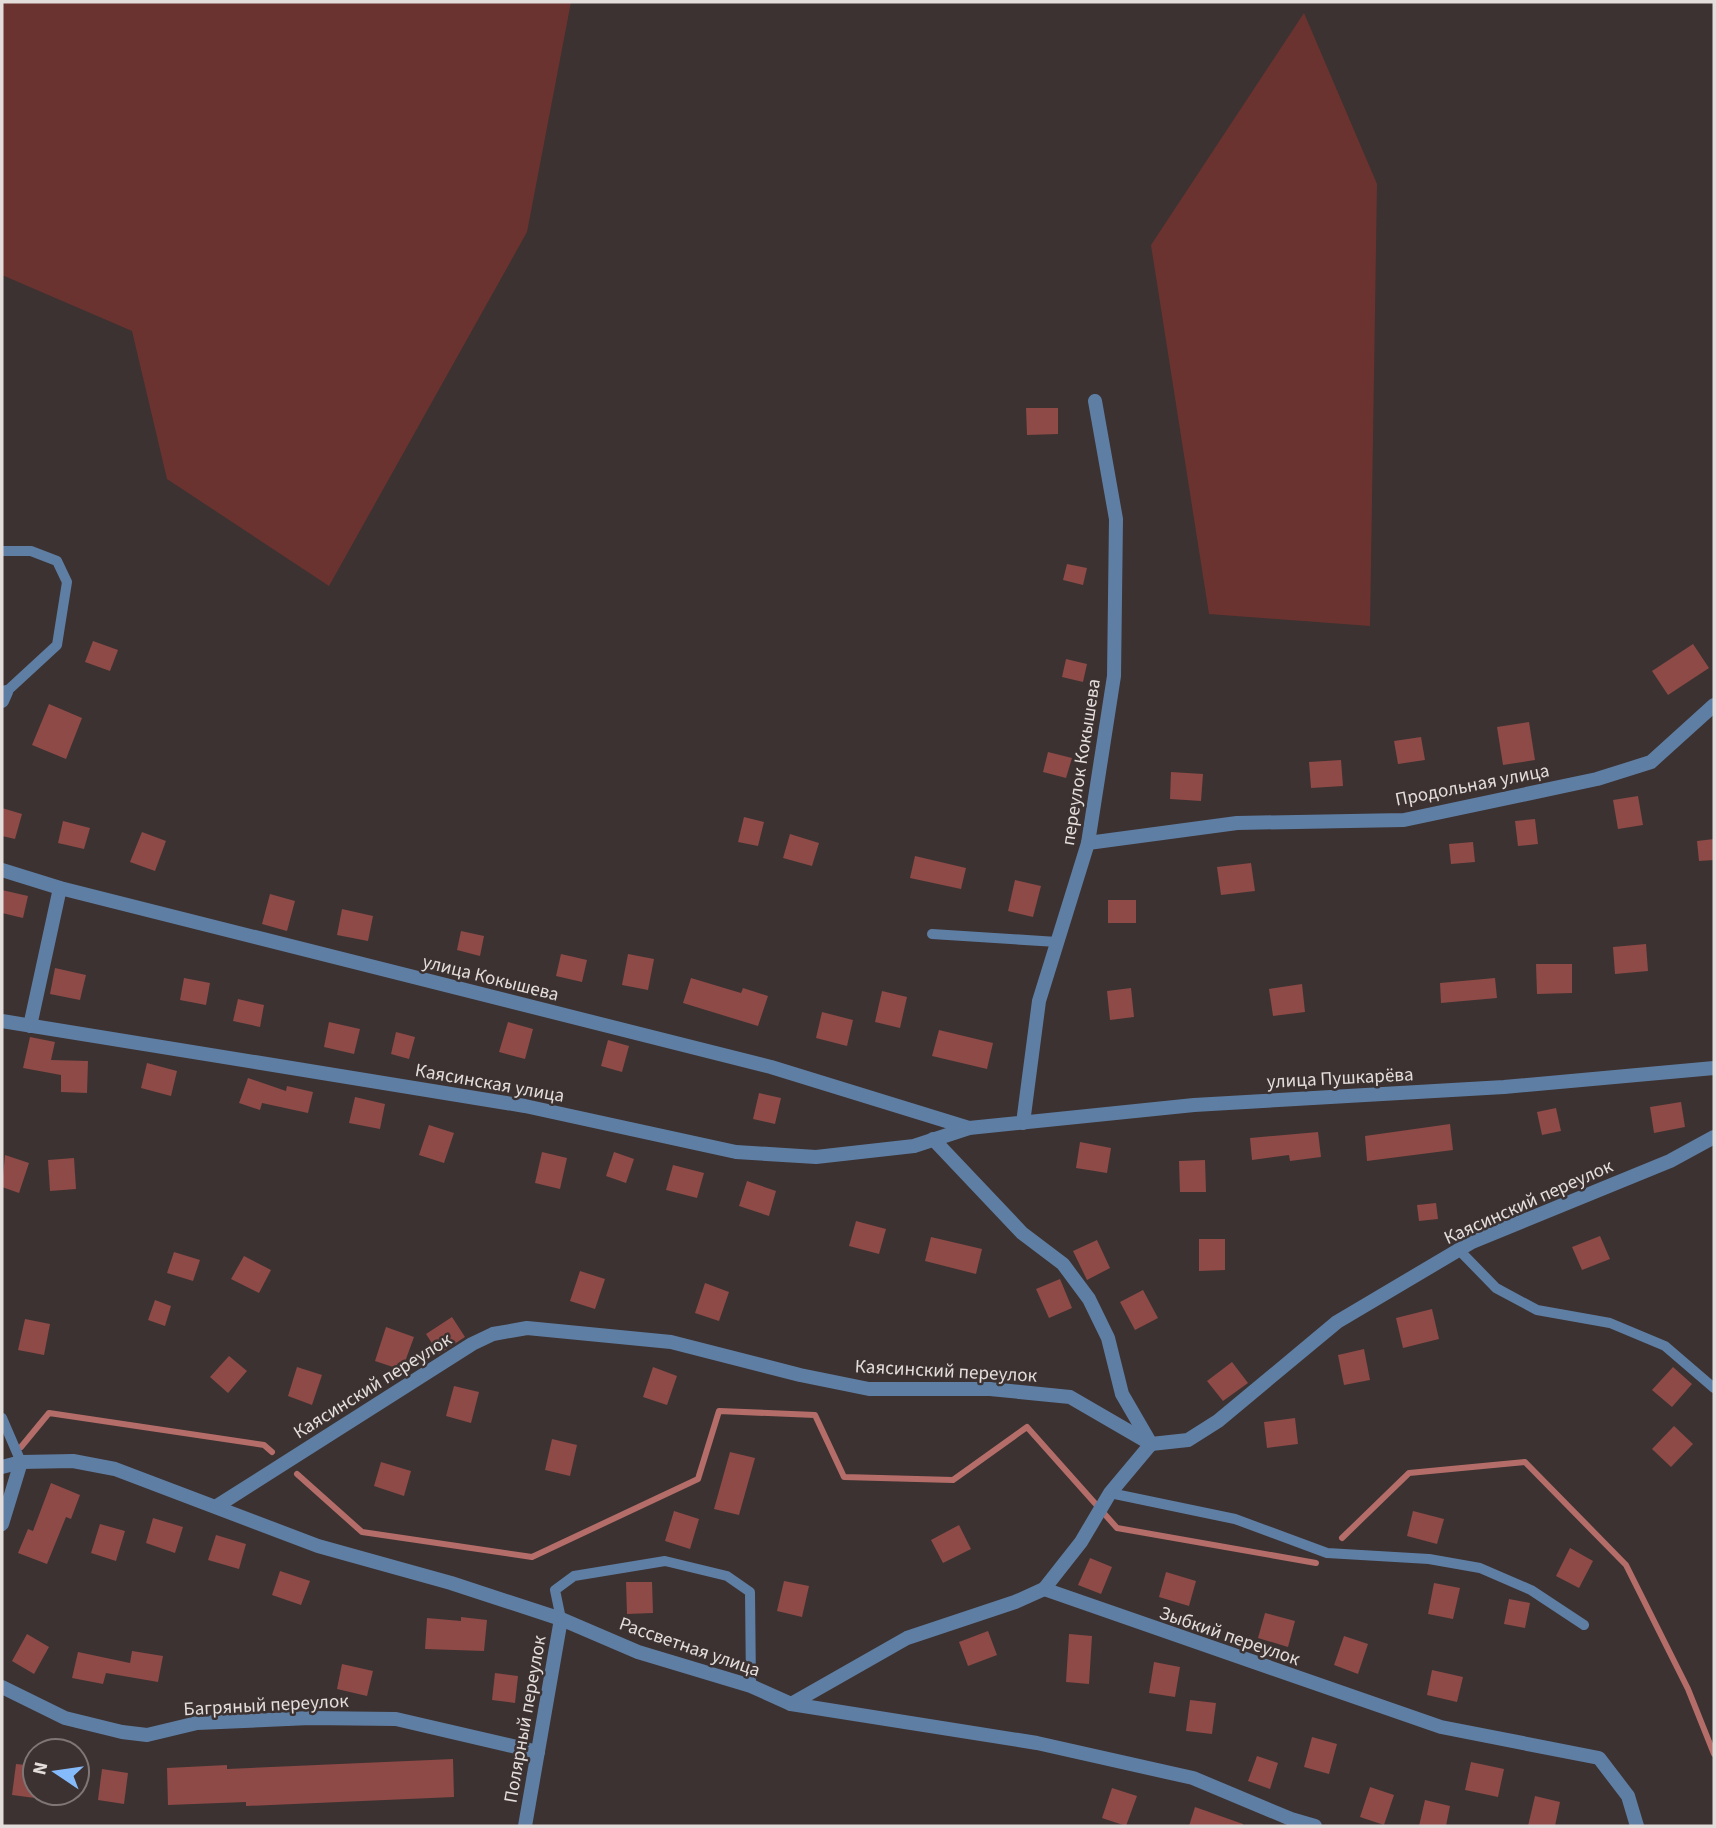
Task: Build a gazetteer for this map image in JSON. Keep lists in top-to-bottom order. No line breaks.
{"streets":{"street":["переулок Кокышева","Продольная улица","улица Кокышева","улица Пушкарёва","Каясинская улица","Каясинский переулок","Зыбкий переулок","Рассветная улица","Багряный переулок","Полярный переулок"]},"crossings":[["переулок Кокышева","Продольная улица"],["переулок Кокышева","улица Пушкарёва"],["улица Кокышева","улица Пушкарёва"],["улица Кокышева","Каясинская улица"],["улица Пушкарёва","Каясинская улица"],["Каясинский переулок","Рассветная улица"],["Рассветная улица","Полярный переулок"],["Багряный переулок","Полярный переулок"]],"north":"left"}
